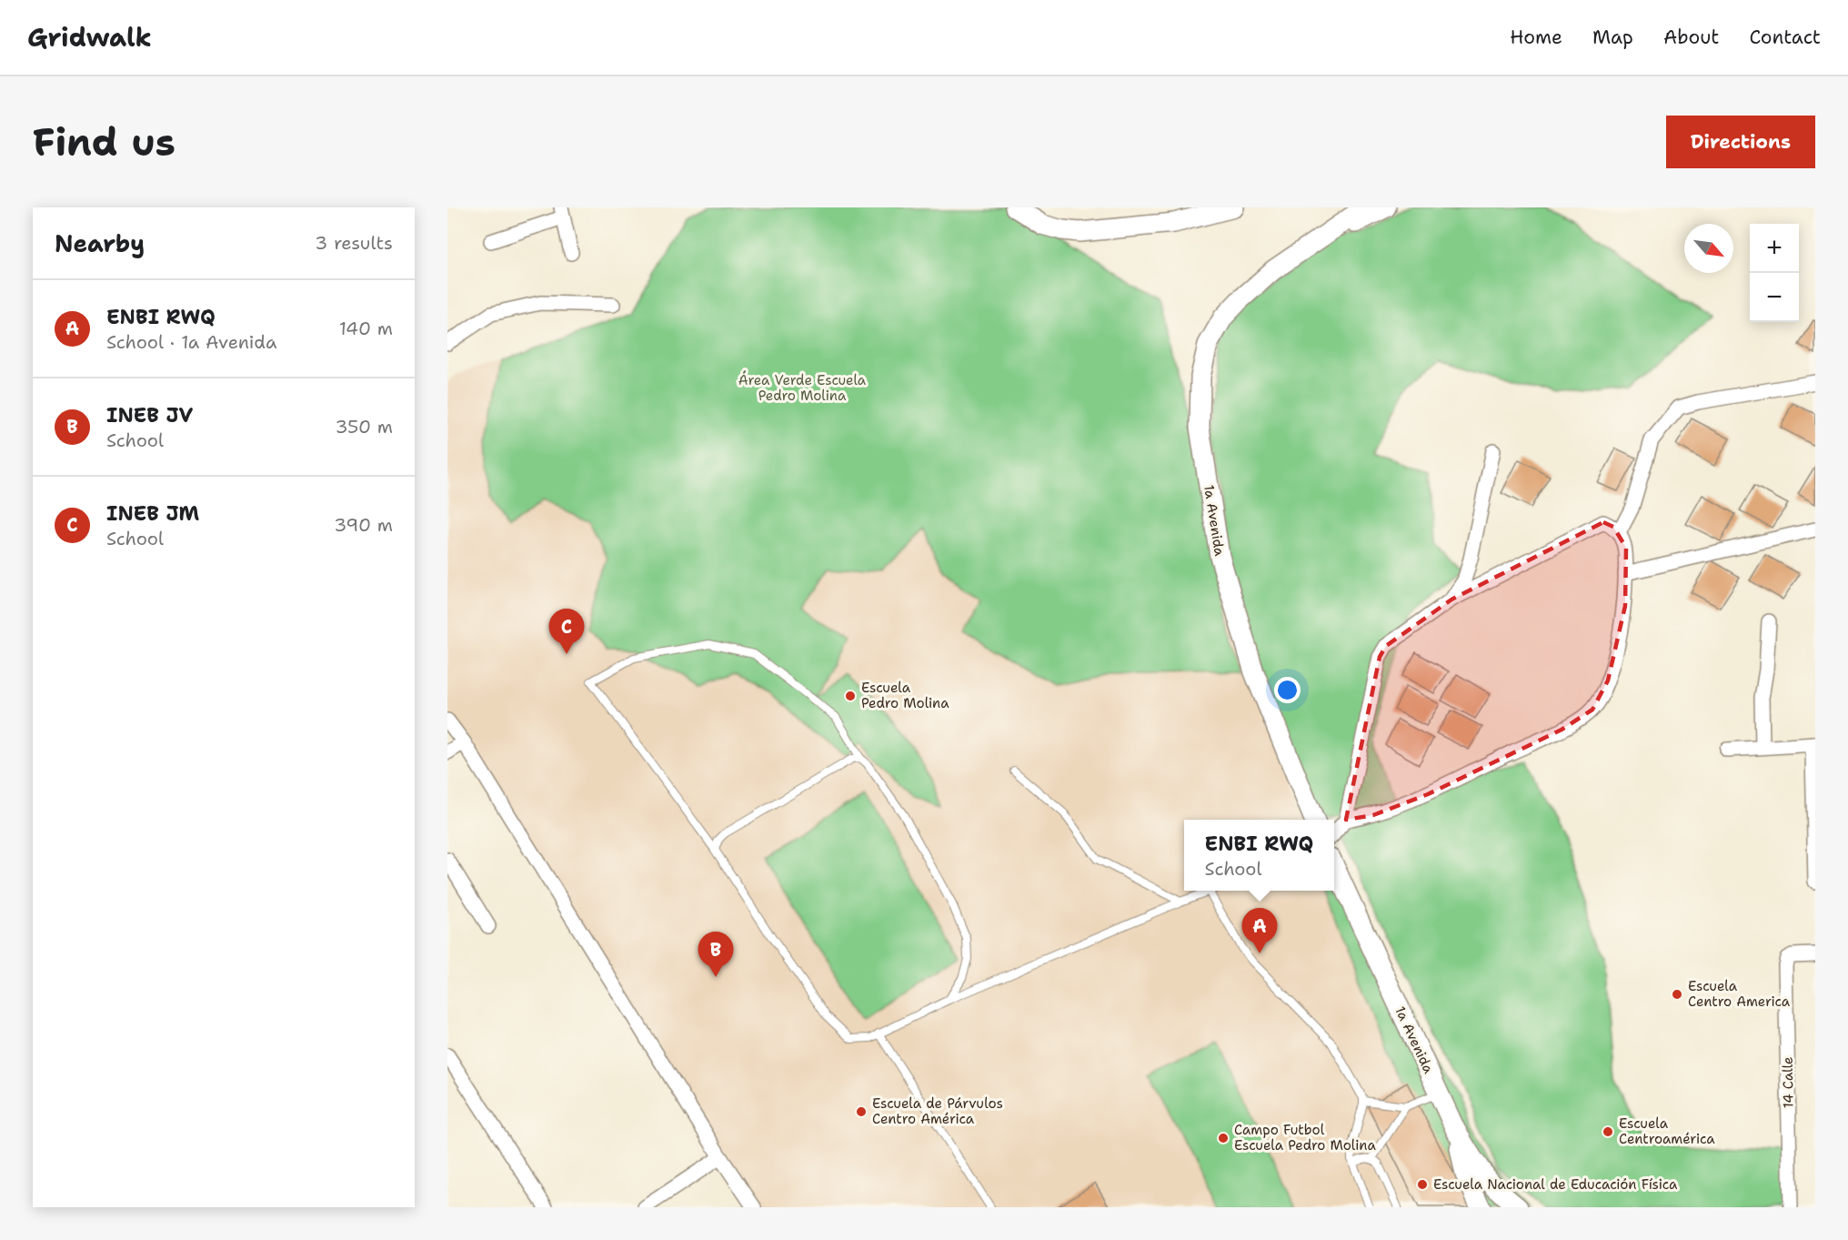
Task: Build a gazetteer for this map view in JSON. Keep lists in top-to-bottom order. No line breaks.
{"streets":{"main road":["1a Avenida"],"street":["14 Calle"]},"parks":["Área Verde Escuela Pedro Molina"],"places":["Escuela Pedro Molina","Escuela Centro America","Escuela de Párvulos Centro América","Escuela Centroamérica","Campo Futbol Escuela Pedro Molina","Escuela Nacional de Educación Física"],"north":"bottom right","page":{"header":"Gridwalk","nav":["Home","Map","About","Contact"],"buttons":"Directions","title":"Find us","heading":["Nearby","3 results"],"map_buttons":["+","−"],"list":[{"mark":"A","name":"ENBI RWQ","note":"School · 1a Avenida","value":"140 m"},{"mark":"B","name":"INEB JV","note":"School","value":"350 m"},{"mark":"C","name":"INEB JM","note":"School","value":"390 m"}],"pins":["C","A","B"],"popup":["ENBI RWQ","School"]}}
